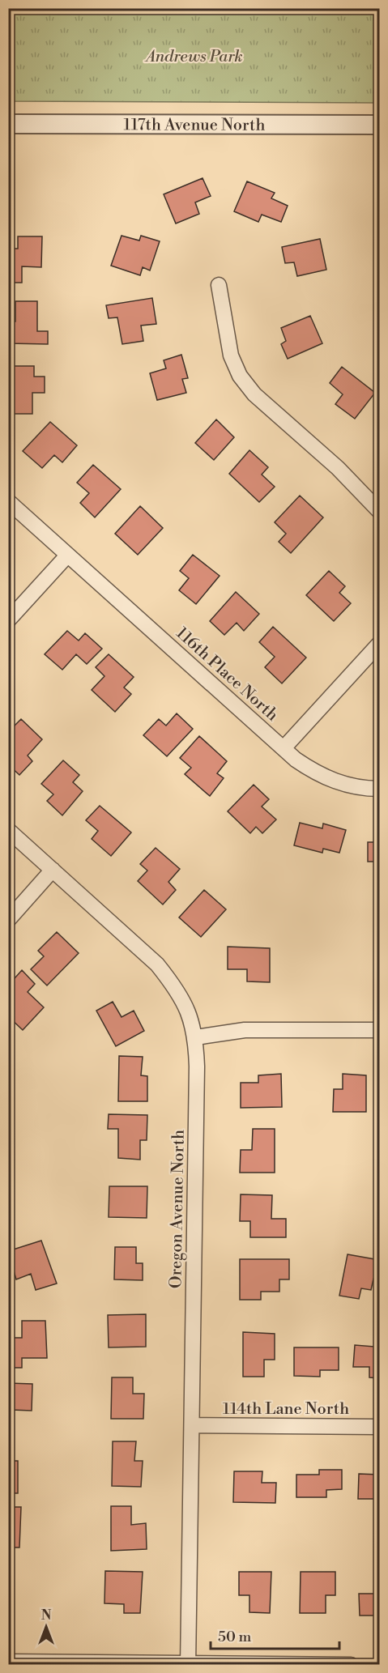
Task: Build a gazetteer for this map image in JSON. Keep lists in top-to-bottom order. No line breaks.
{"streets":{"street":["117th Avenue North","116th Place North","Oregon Avenue North","114th Lane North"]},"crossings":[["Oregon Avenue North","114th Lane North"]],"parks":["Andrews Park"],"scale_bar":"50 m","north":"top"}
